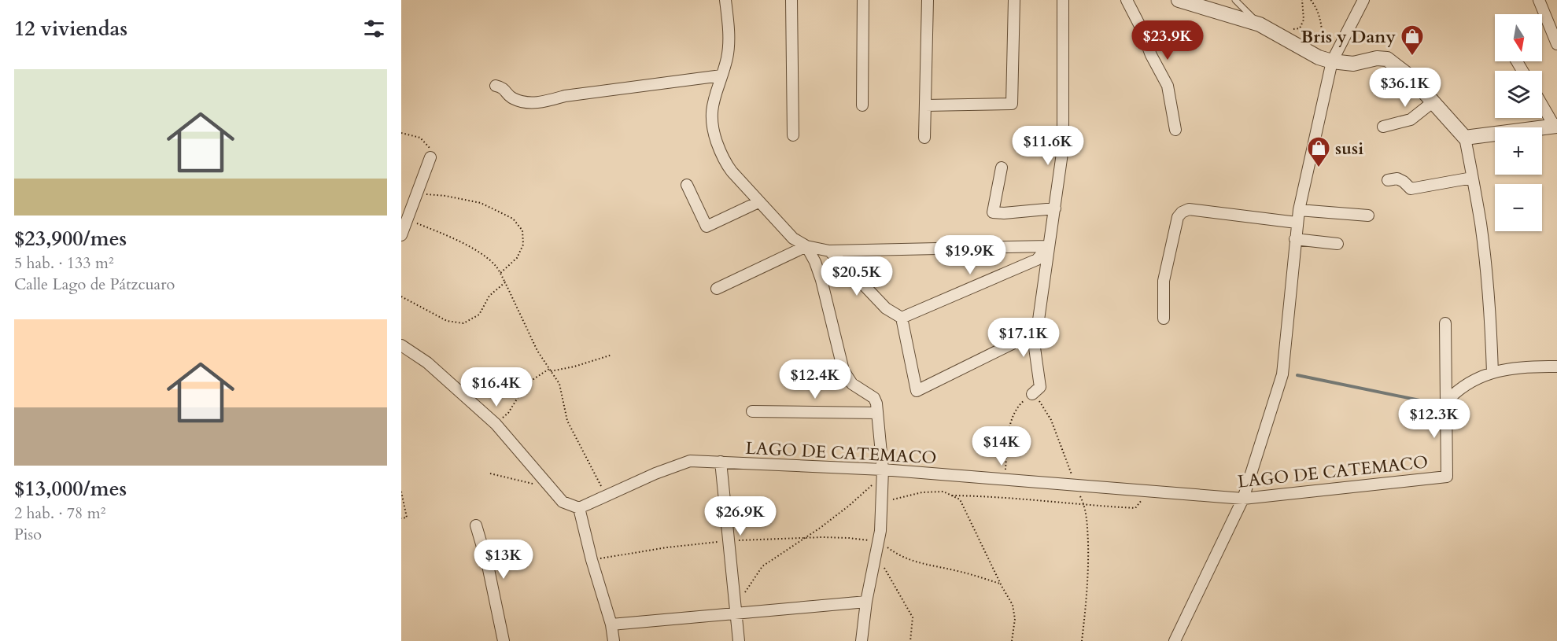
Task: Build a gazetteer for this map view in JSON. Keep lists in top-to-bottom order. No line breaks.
{"streets":{"street":["LAGO DE CATEMACO"]},"places":{"shop":["Bris y Dany","susi"]},"north":"bottom","page":{"heading":"12 viviendas","map_buttons":["+","−"],"price":["$23.9K","$36.1K","$11.6K","$19.9K","$20.5K","$17.1K","$12.4K","$16.4K","$12.3K","$14K","$26.9K","$13K"],"list":[{"name":"$23,900/mes","note":"5 hab. · 133 m² · Calle Lago de Pátzcuaro"},{"name":"$13,000/mes","note":"2 hab. · 78 m² · Piso"}]}}
